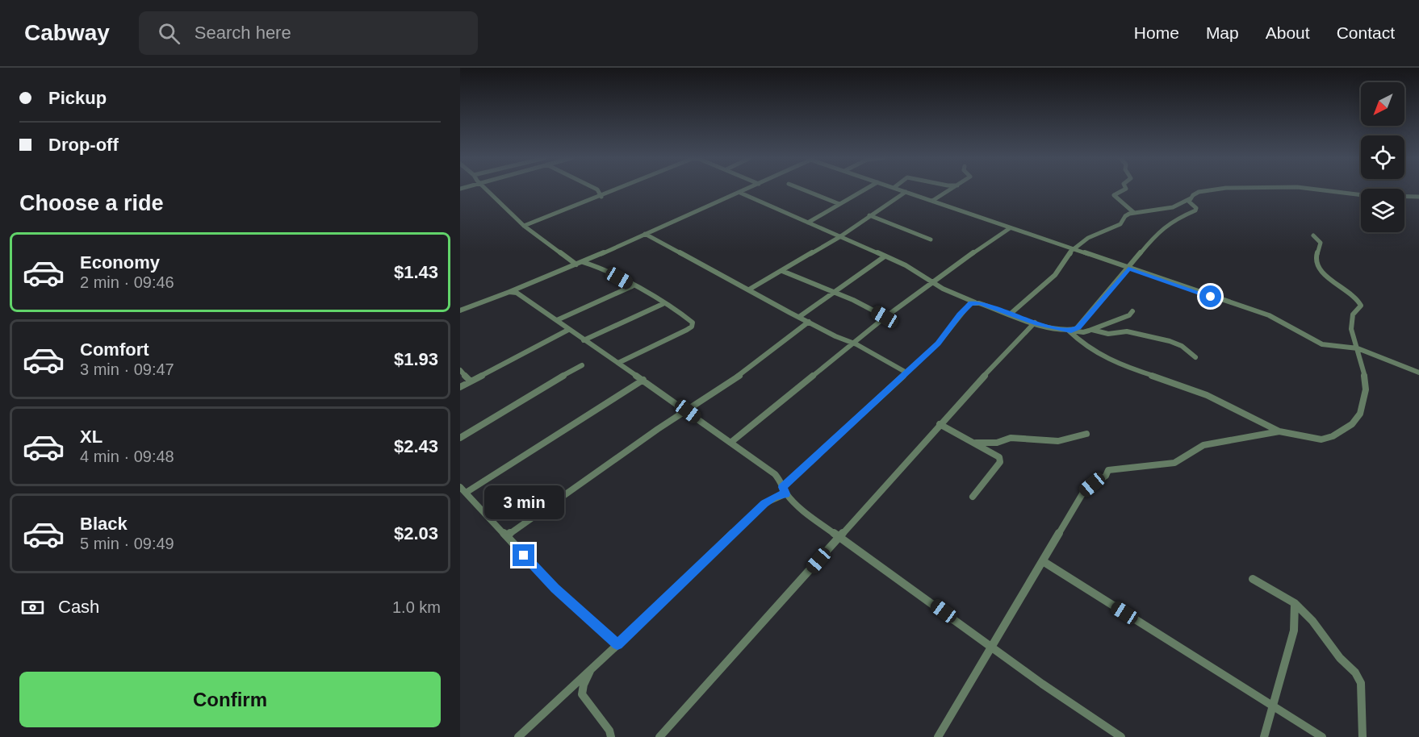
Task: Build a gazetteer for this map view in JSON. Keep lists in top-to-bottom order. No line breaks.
{"north":"bottom left","page":{"header":"Cabway","search":"Search here","nav":["Home","Map","About","Contact"],"banner":["Pickup","Drop-off"],"heading":"Choose a ride","list":[{"name":"Economy","note":"2 min · 09:46","value":"$1.43"},{"name":"Comfort","note":"3 min · 09:47","value":"$1.93"},{"name":"XL","note":"4 min · 09:48","value":"$2.43"},{"name":"Black","note":"5 min · 09:49","value":"$2.03"}],"bubble":"3 min","pay":["Cash","1.0 km"],"buttons":"Confirm"}}
